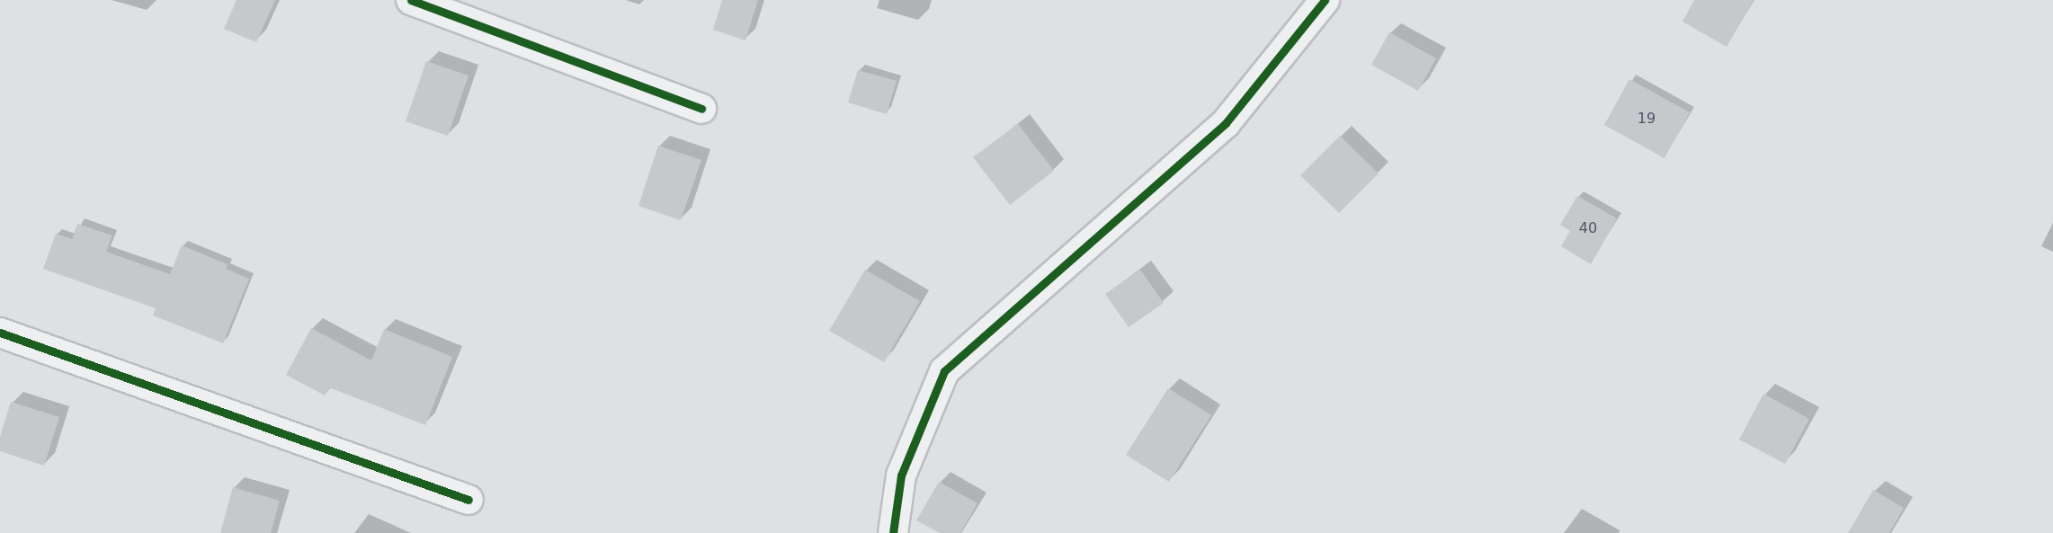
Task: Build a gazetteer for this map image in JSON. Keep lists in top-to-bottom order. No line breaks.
{"house_numbers":["19","40"]}
